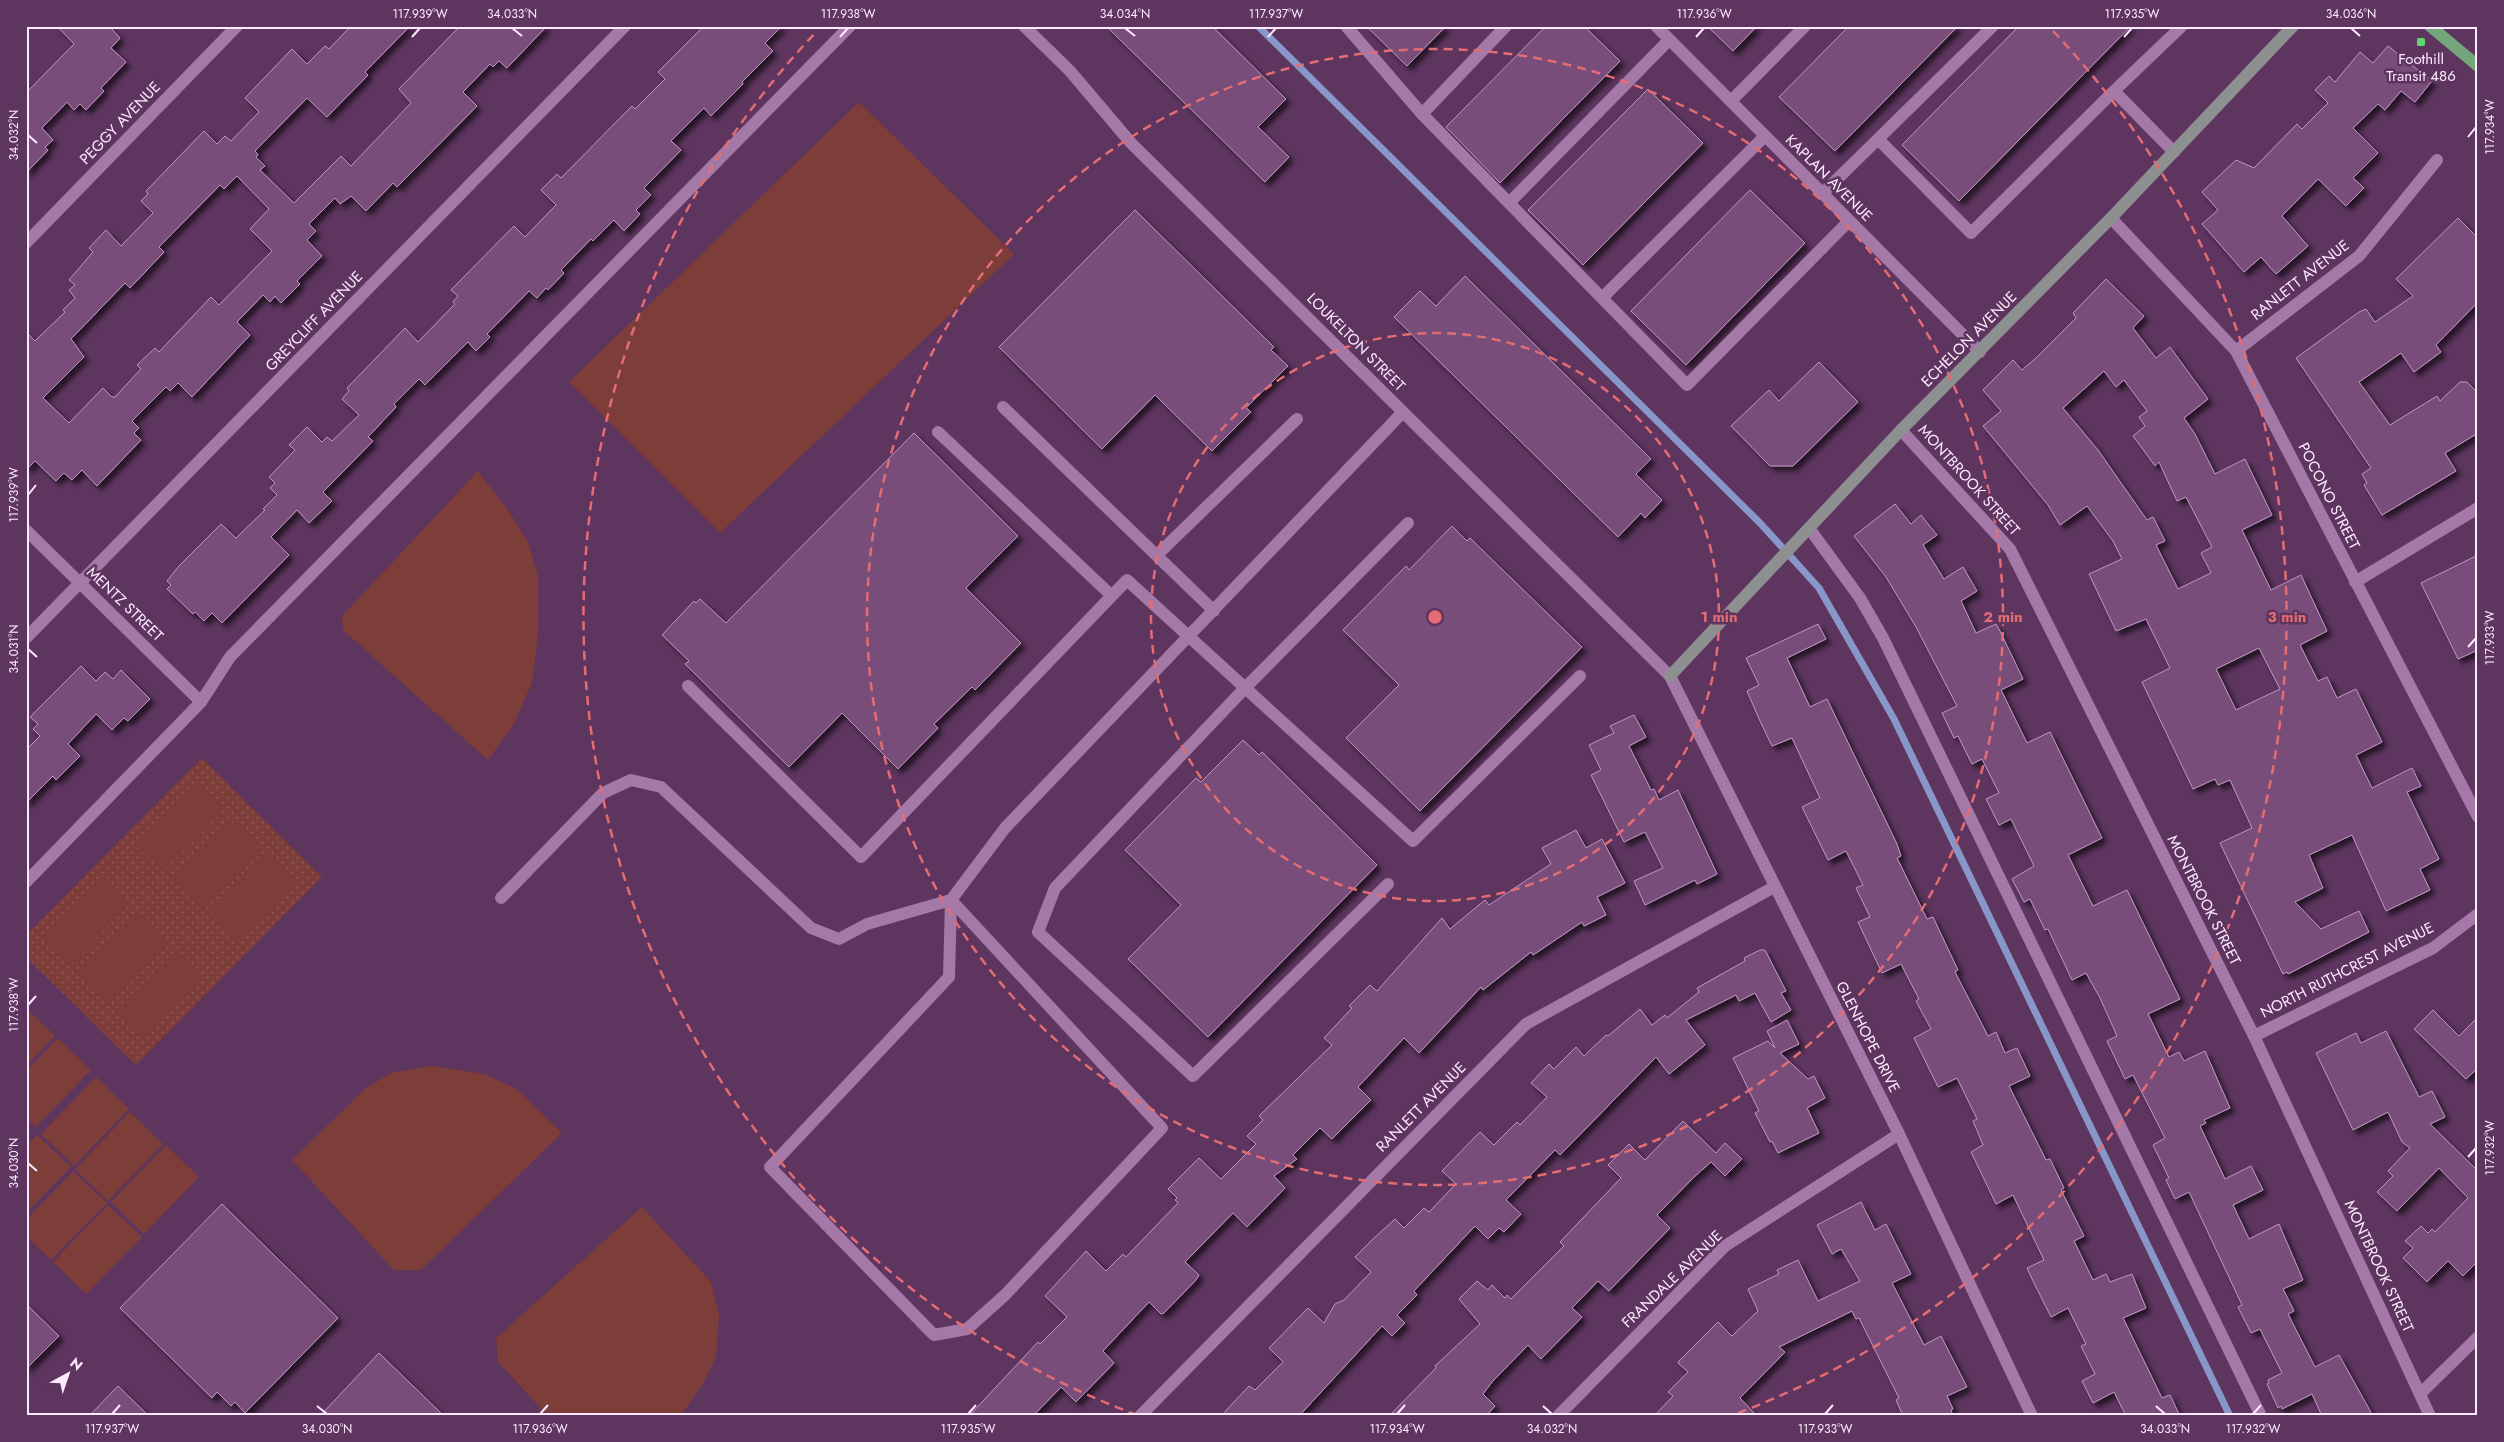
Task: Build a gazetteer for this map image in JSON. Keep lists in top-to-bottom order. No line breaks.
{"streets":{"street":["PEGGY AVENUE","KAPLAN AVENUE","RANLETT AVENUE","GREYCLIFF AVENUE","ECHELON AVENUE","LOUKELTON STREET","MONTBROOK STREET","POCONO STREET","MENTZ STREET","NORTH RUTHCREST AVENUE","GLENHOPE DRIVE","FRANDALE AVENUE"]},"crossings":[["KAPLAN AVENUE","ECHELON AVENUE"],["RANLETT AVENUE","POCONO STREET"],["RANLETT AVENUE","GLENHOPE DRIVE"],["GREYCLIFF AVENUE","MENTZ STREET"],["ECHELON AVENUE","LOUKELTON STREET"],["ECHELON AVENUE","MONTBROOK STREET"],["ECHELON AVENUE","POCONO STREET"],["ECHELON AVENUE","GLENHOPE DRIVE"],["LOUKELTON STREET","GLENHOPE DRIVE"],["MONTBROOK STREET","NORTH RUTHCREST AVENUE"],["GLENHOPE DRIVE","FRANDALE AVENUE"]],"places":{"transit":["Foothill Transit 486"]},"north":"top right","coordinates":["117.939°W","34.033°N","117.938°W","34.034°N","117.937°W","117.936°W","117.935°W","34.036°N","117.934°W","34.032°N","117.933°W","34.031°N","117.932°W","34.030°N"],"rings":["1 min","2 min","3 min"]}
